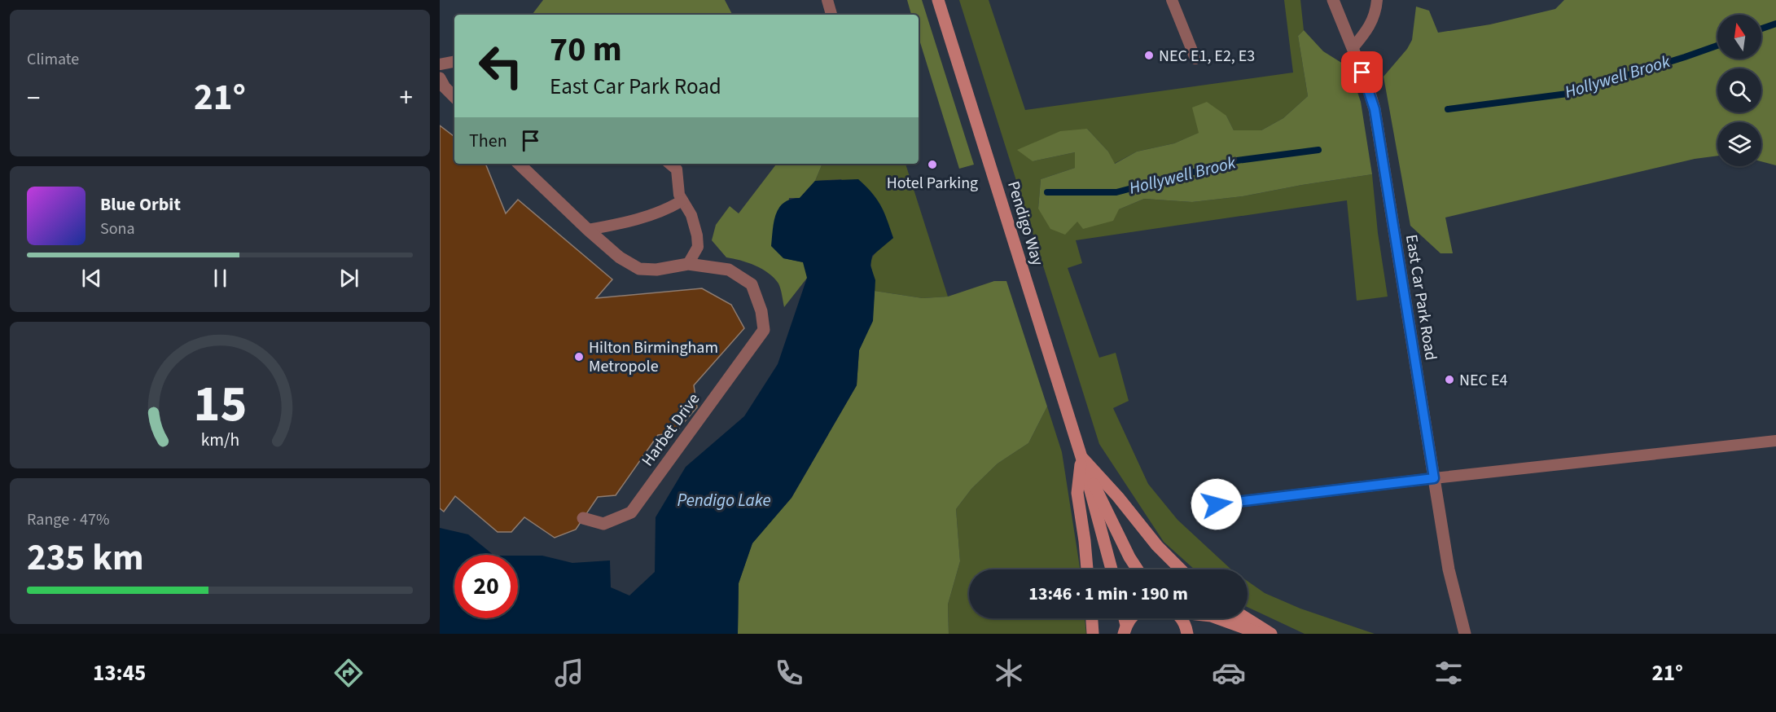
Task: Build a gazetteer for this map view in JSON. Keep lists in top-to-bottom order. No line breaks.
{"streets":{"street":["Pendigo Way","East Car Park Road","Harbet Drive"]},"water":["Hollywell Brook","Pendigo Lake"],"places":["NEC E1, E2, E3","Hotel Parking","Hilton Birmingham Metropole","NEC E4"],"north":"top","page":{"tile":["Climate",["Range · 47%","235 km"]],"turn":["70 m","East Car Park Road"],"heat":["−","21°","+"],"then":"Then","song":["Blue Orbit","Sona"],"limit":"20","trip":"13:46 · 1 min · 190 m","tabs":["13:45","21°"],"gauge":["15","km/h"]}}
